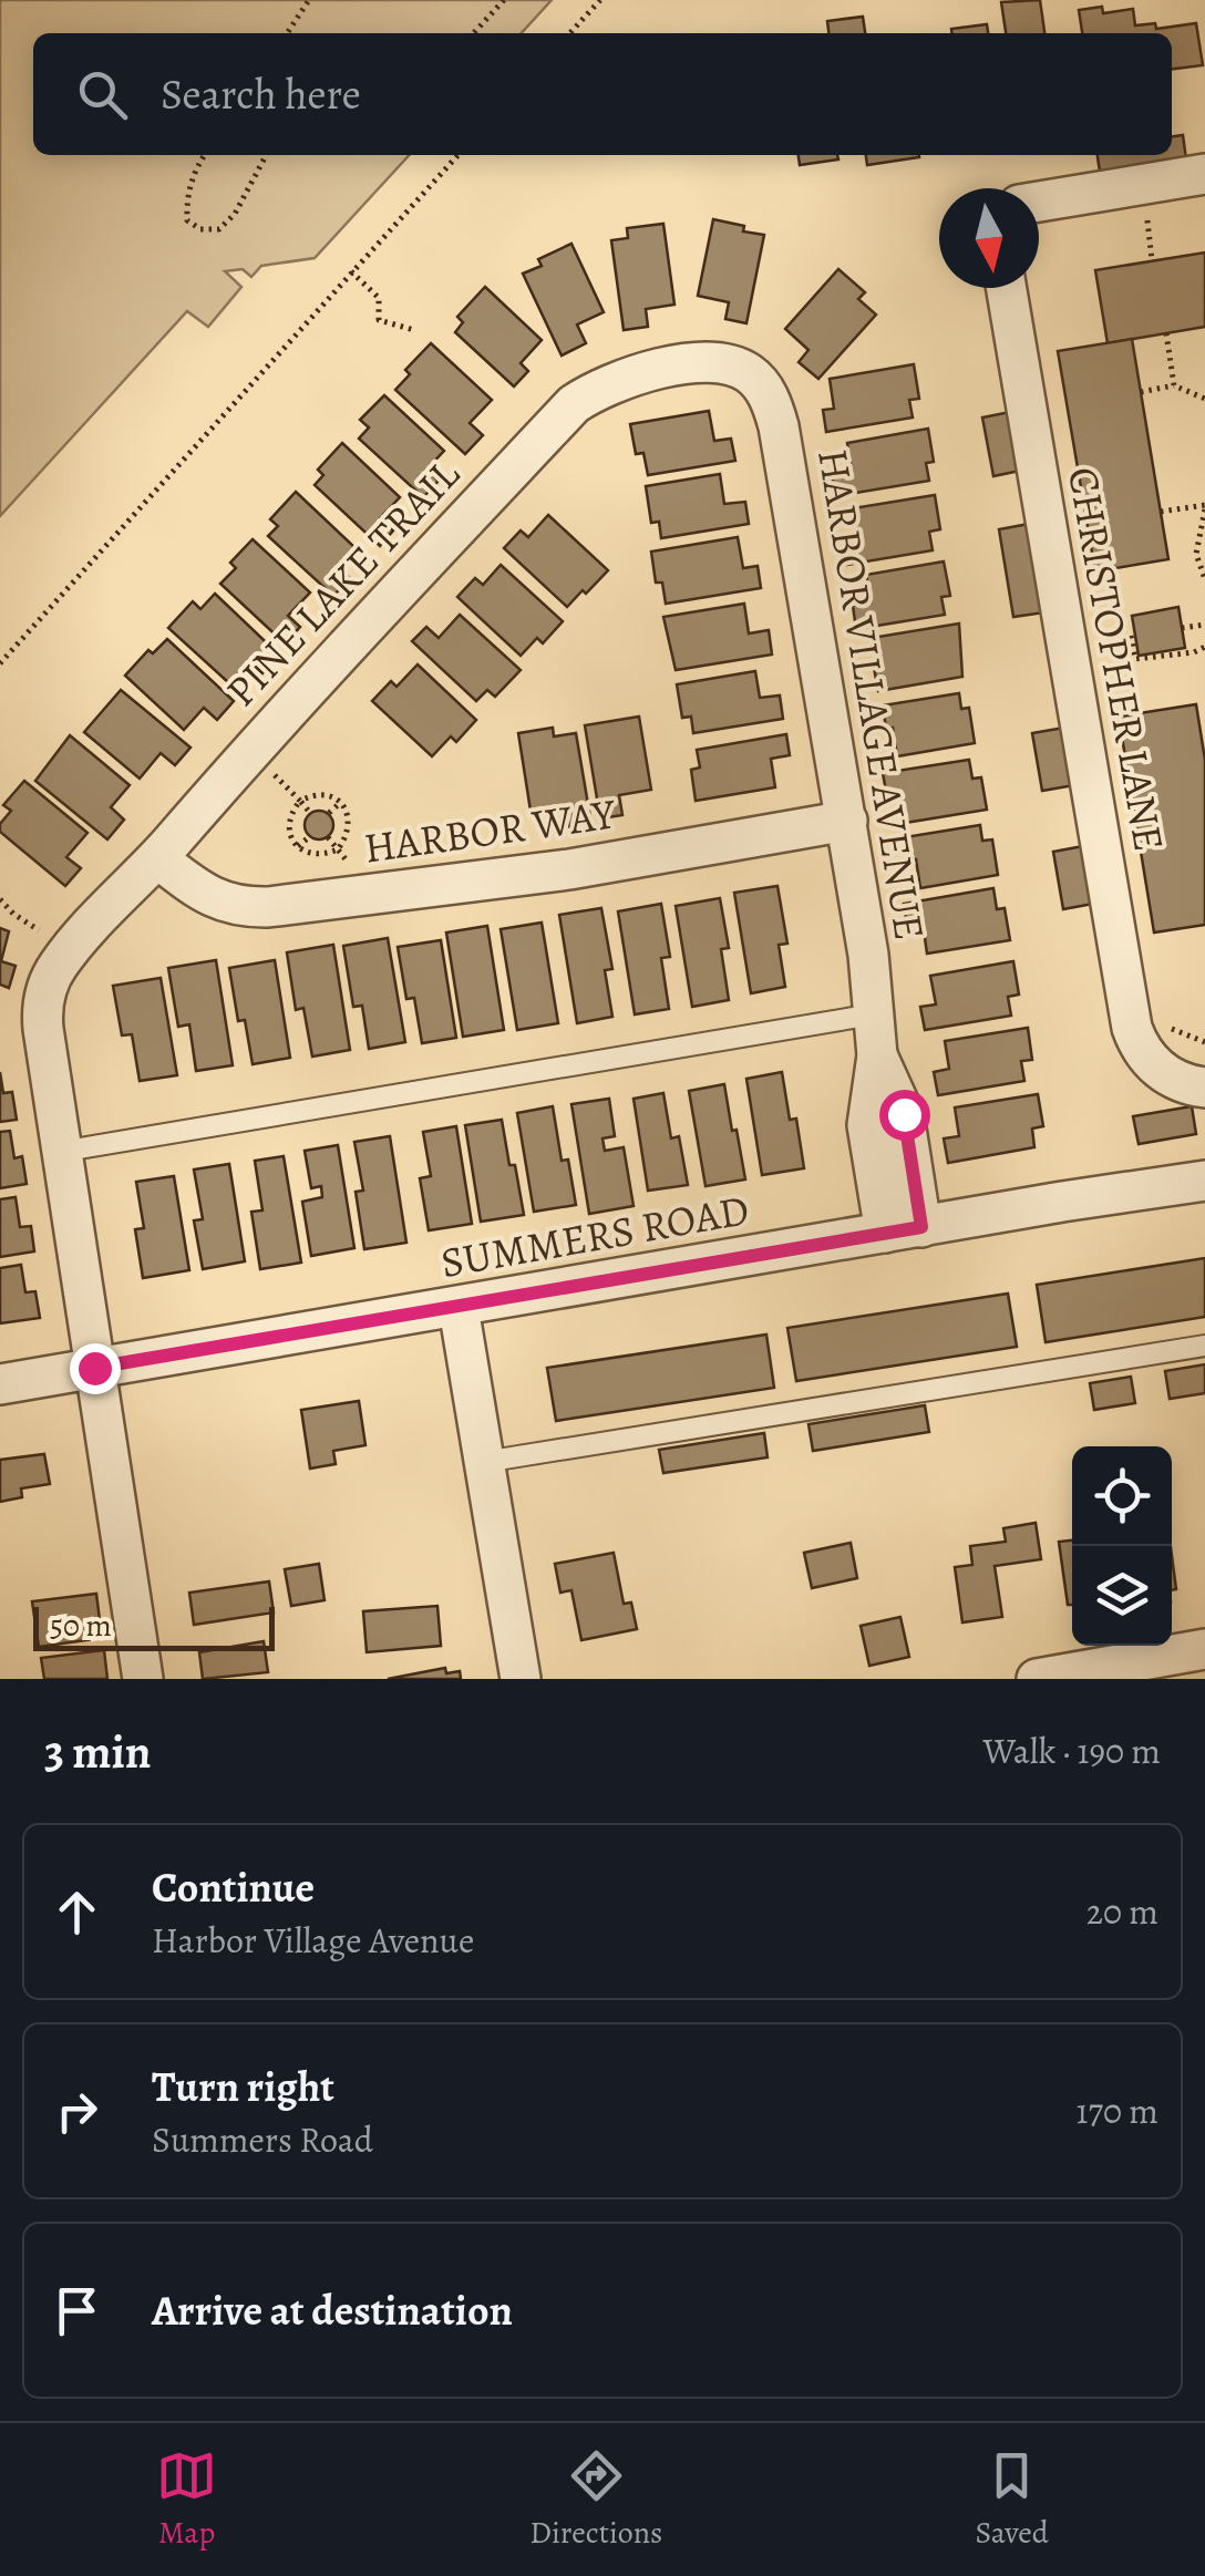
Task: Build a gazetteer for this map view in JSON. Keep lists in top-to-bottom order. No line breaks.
{"streets":{"street":["PINE LAKE TRAIL","CHRISTOPHER LANE","HARBOR VILLAGE AVENUE","HARBOR WAY","SUMMERS ROAD"]},"crossings":[["PINE LAKE TRAIL","HARBOR VILLAGE AVENUE"],["PINE LAKE TRAIL","HARBOR WAY"],["PINE LAKE TRAIL","SUMMERS ROAD"],["HARBOR VILLAGE AVENUE","HARBOR WAY"],["HARBOR VILLAGE AVENUE","SUMMERS ROAD"]],"scale_bar":"50 m","north":"bottom","page":{"search":"Search here","scale":"50 m","heading":["3 min","Walk · 190 m"],"list":[["Continue","Harbor Village Avenue","20 m"],["Turn right","Summers Road","170 m"],"Arrive at destination"],"nav":["Map","Directions","Saved"]}}
